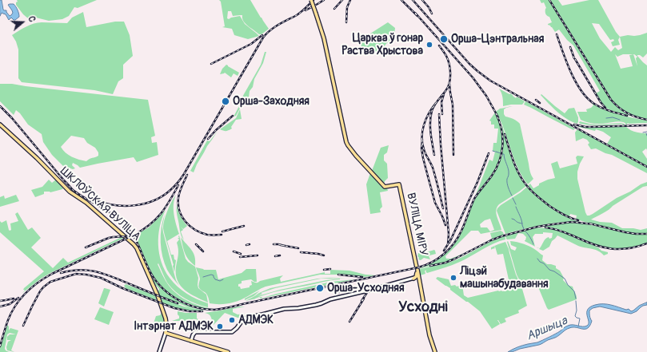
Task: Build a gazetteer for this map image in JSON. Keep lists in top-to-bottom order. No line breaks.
{"streets":{"main road":["ШКЛОЎСКАЯ ВУЛІЦА","ВУЛІЦА МІРУ"]},"districts":["Усходні"],"water":["Аршыца"],"places":["Орша-Цэнтральная","Царква ў гонар Раства Хрыстова","Орша-Заходняя","Ліцэй машынабудавання","Орша-Усходняя","АДМЭК","Інтэрнат АДМЭК"],"north":"right"}
